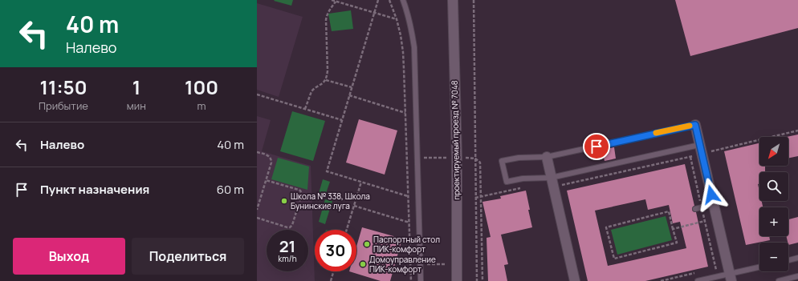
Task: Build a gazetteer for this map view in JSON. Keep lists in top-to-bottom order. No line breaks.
{"streets":{"street":["проектируемый проезд № 7048"]},"places":["Школа № 338, Школа Бунинские луга","Паспортный стол ПИК-комфорт","Домоуправление ПИК-комфорт"],"north":"bottom left","page":{"turn":["40 m","Налево"],"eta":["11:50","Прибытие","1","мин","100","m"],"list":[{"name":"Налево","value":"40 m"},{"name":"Пункт назначения","value":"60 m"}],"map_buttons":["+","−"],"speed":"21 km/h","limit":"30","buttons":["Выход","Поделиться"]}}
